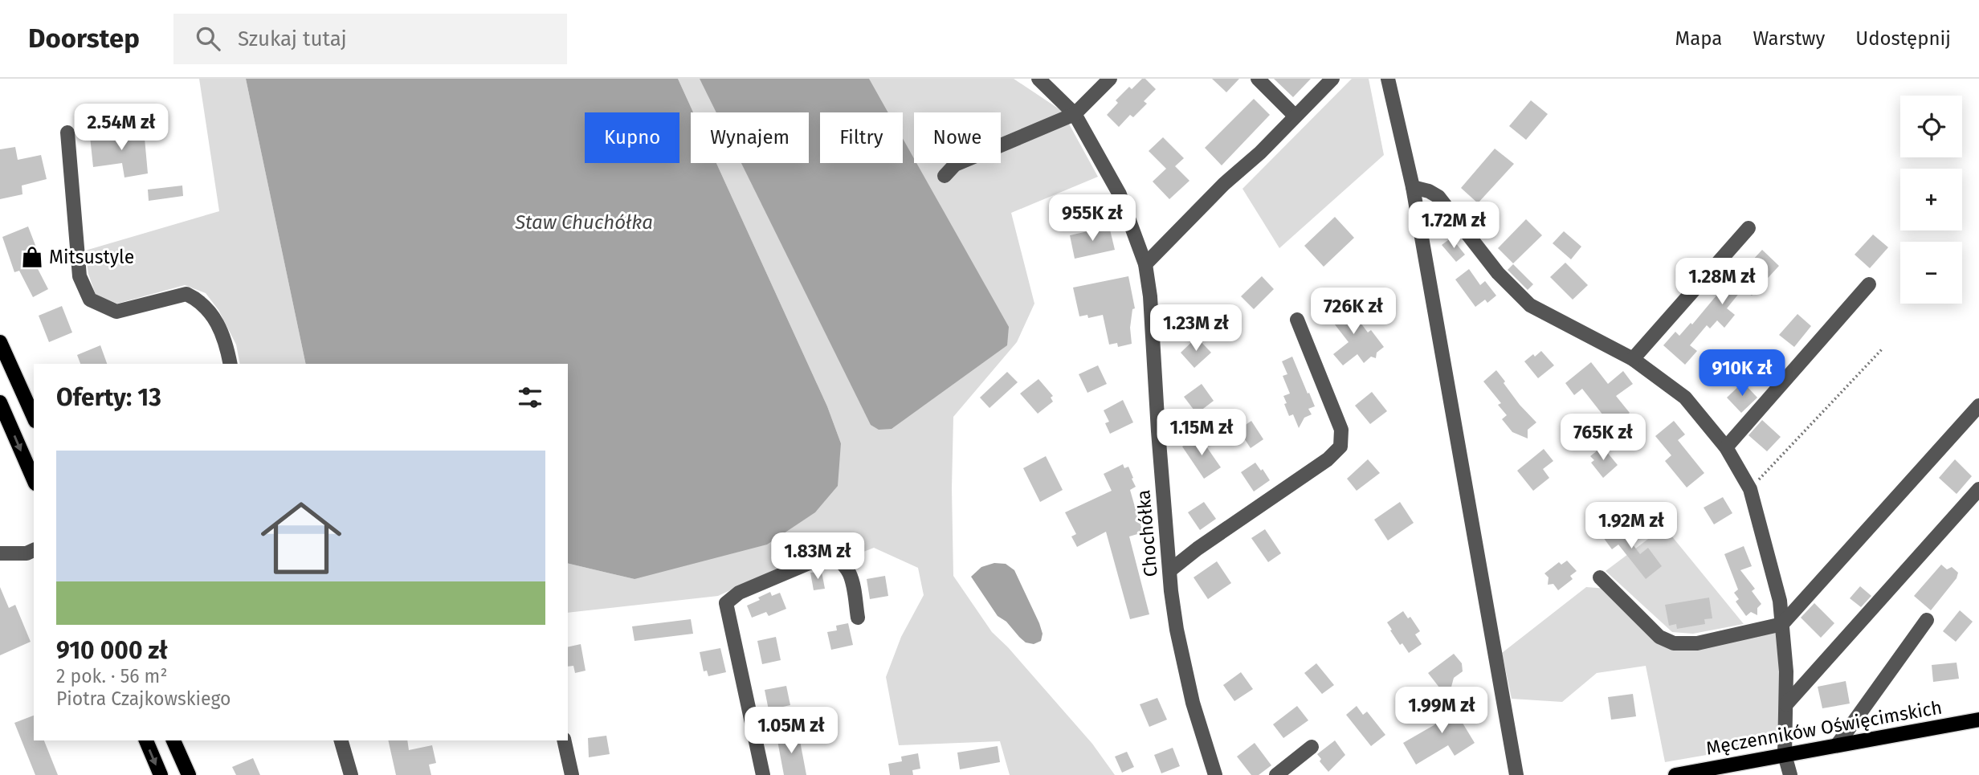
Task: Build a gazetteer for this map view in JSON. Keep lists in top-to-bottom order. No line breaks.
{"streets":{"main road":["Męczenników Oświęcimskich"],"street":["Chochółka"]},"water":["Staw Chuchółka"],"places":{"shop":["Mitsustyle"]},"page":{"header":"Doorstep","search":"Szukaj tutaj","nav":["Mapa","Warstwy","Udostępnij"],"map_buttons":["+","−"],"price":["2.54M zł","955K zł","1.72M zł","1.28M zł","726K zł","1.23M zł","910K zł","1.15M zł","765K zł","1.92M zł","1.83M zł","1.99M zł","1.05M zł"],"chip":["Kupno","Wynajem","Filtry","Nowe"],"heading":"Oferty: 13","list":[{"name":"910 000 zł","note":"2 pok. · 56 m² · Piotra Czajkowskiego"}]}}
